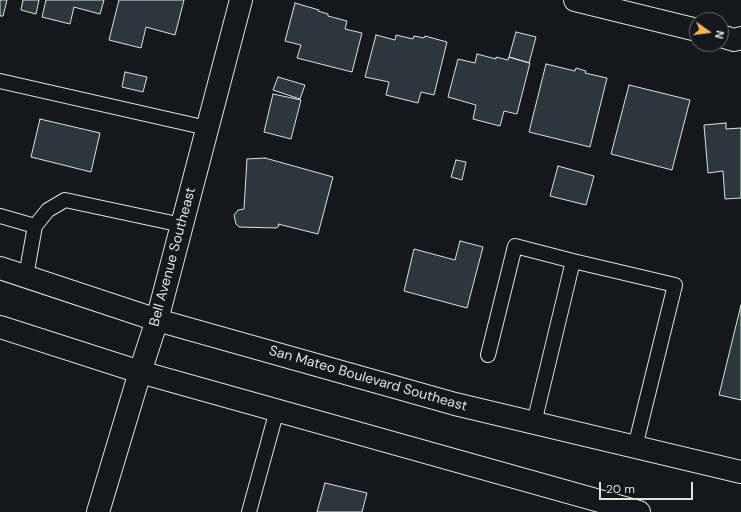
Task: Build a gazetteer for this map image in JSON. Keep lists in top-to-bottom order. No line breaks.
{"streets":{"main road":["Bell Avenue Southeast","San Mateo Boulevard Southeast"]},"crossings":[["Bell Avenue Southeast","San Mateo Boulevard Southeast"]],"scale_bar":"20 m","north":"right"}
